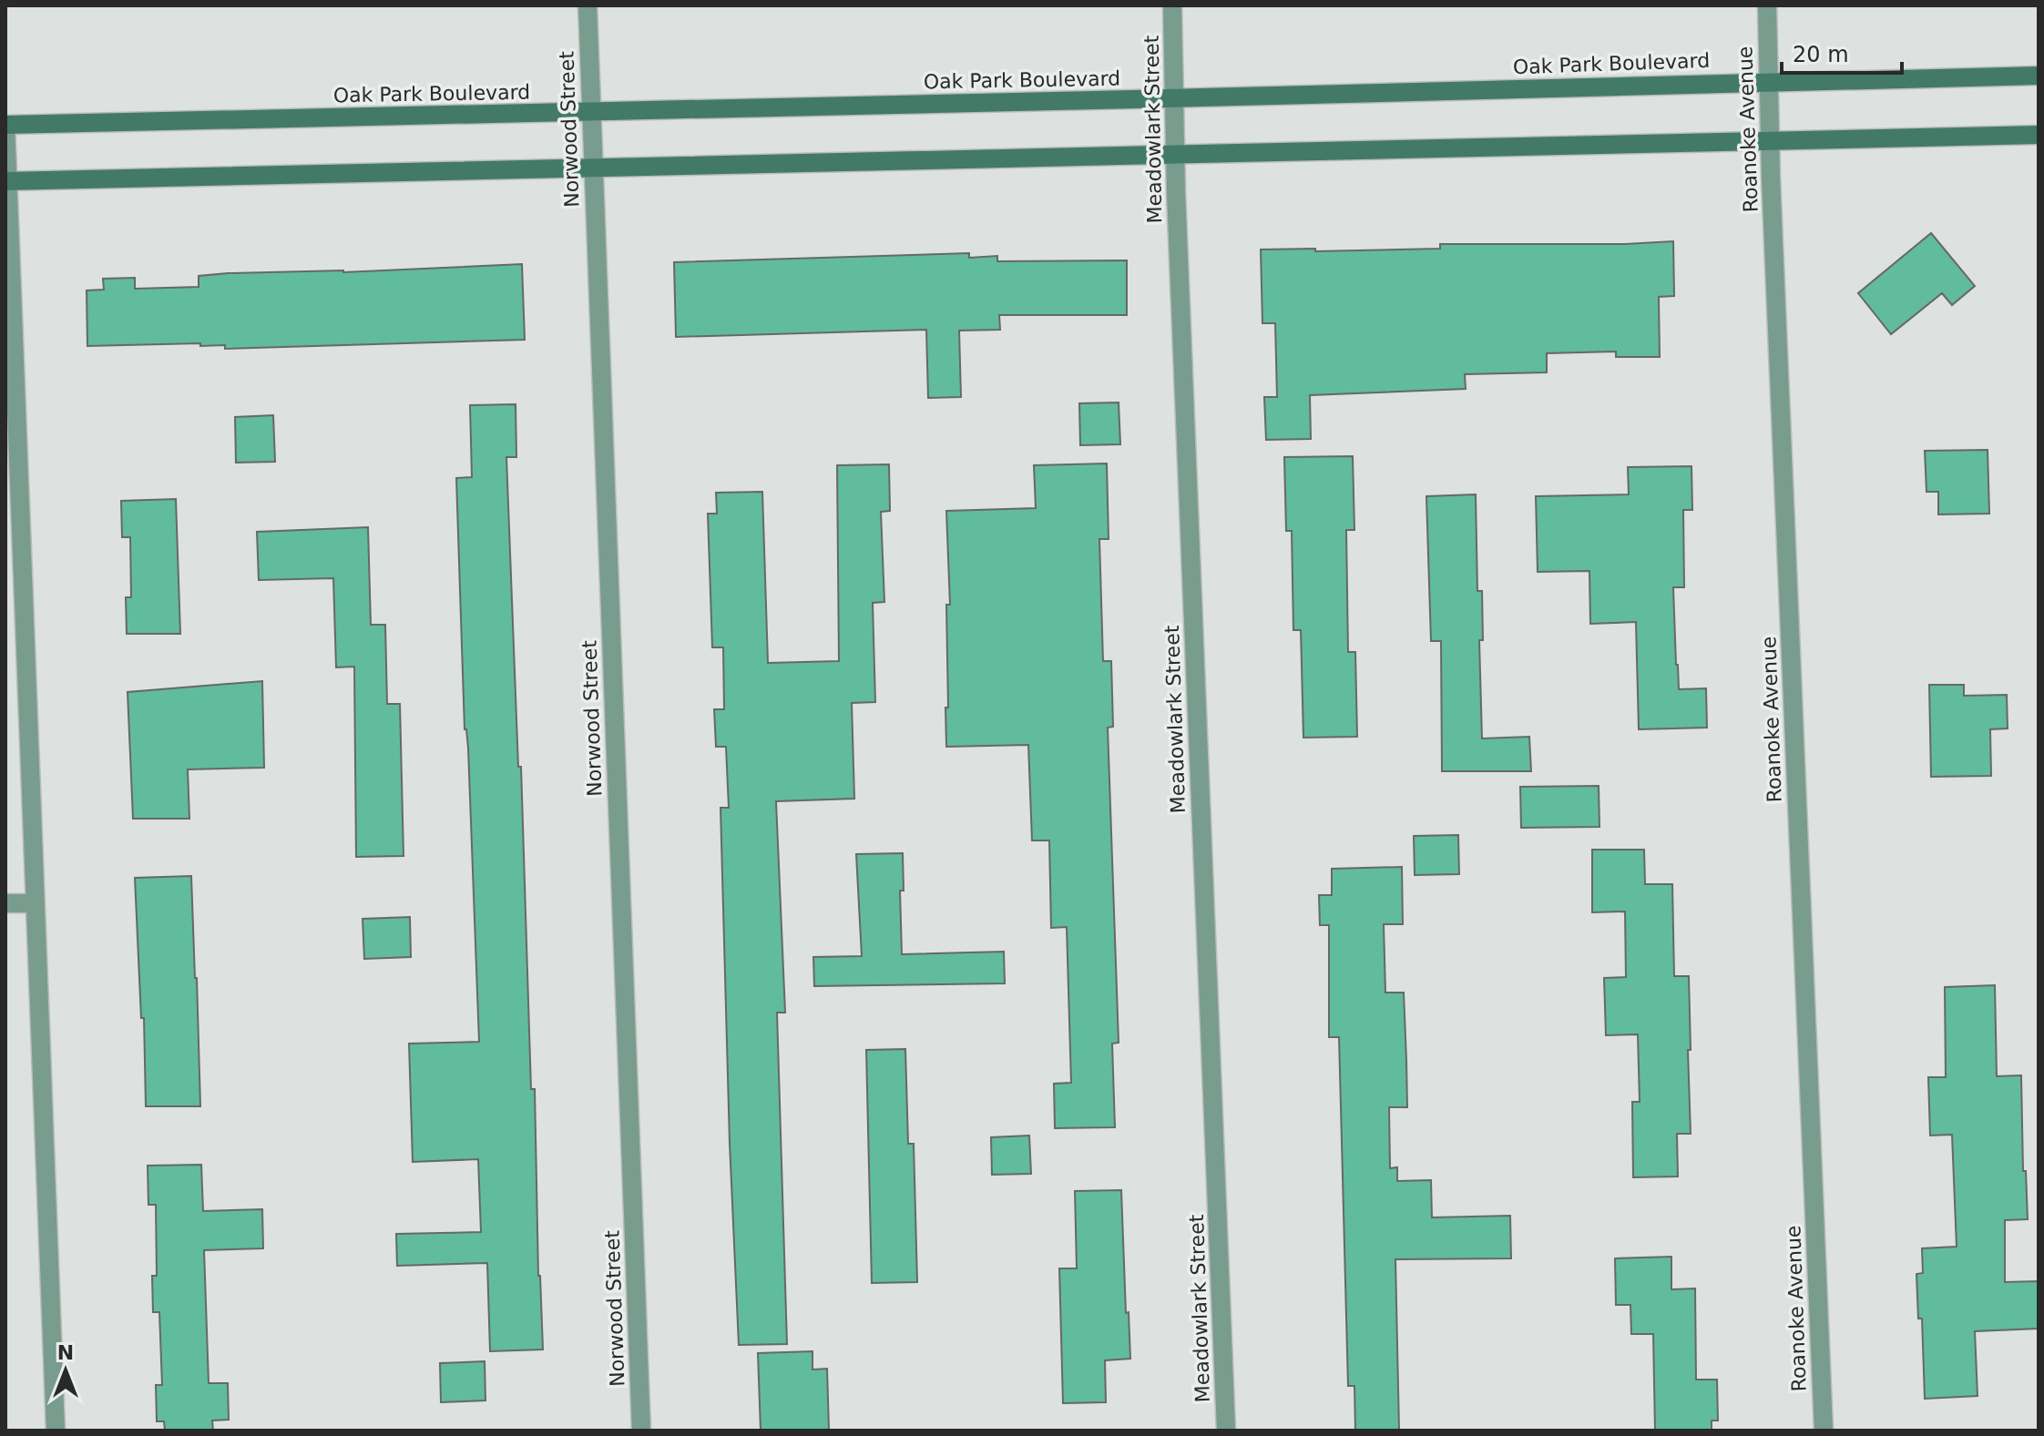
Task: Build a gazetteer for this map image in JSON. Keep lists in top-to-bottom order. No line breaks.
{"streets":{"street":["Oak Park Boulevard","Norwood Street","Meadowlark Street","Roanoke Avenue"]},"crossings":[["Oak Park Boulevard","Norwood Street"],["Oak Park Boulevard","Meadowlark Street"],["Oak Park Boulevard","Roanoke Avenue"]],"scale_bar":"20 m","north":"top"}
